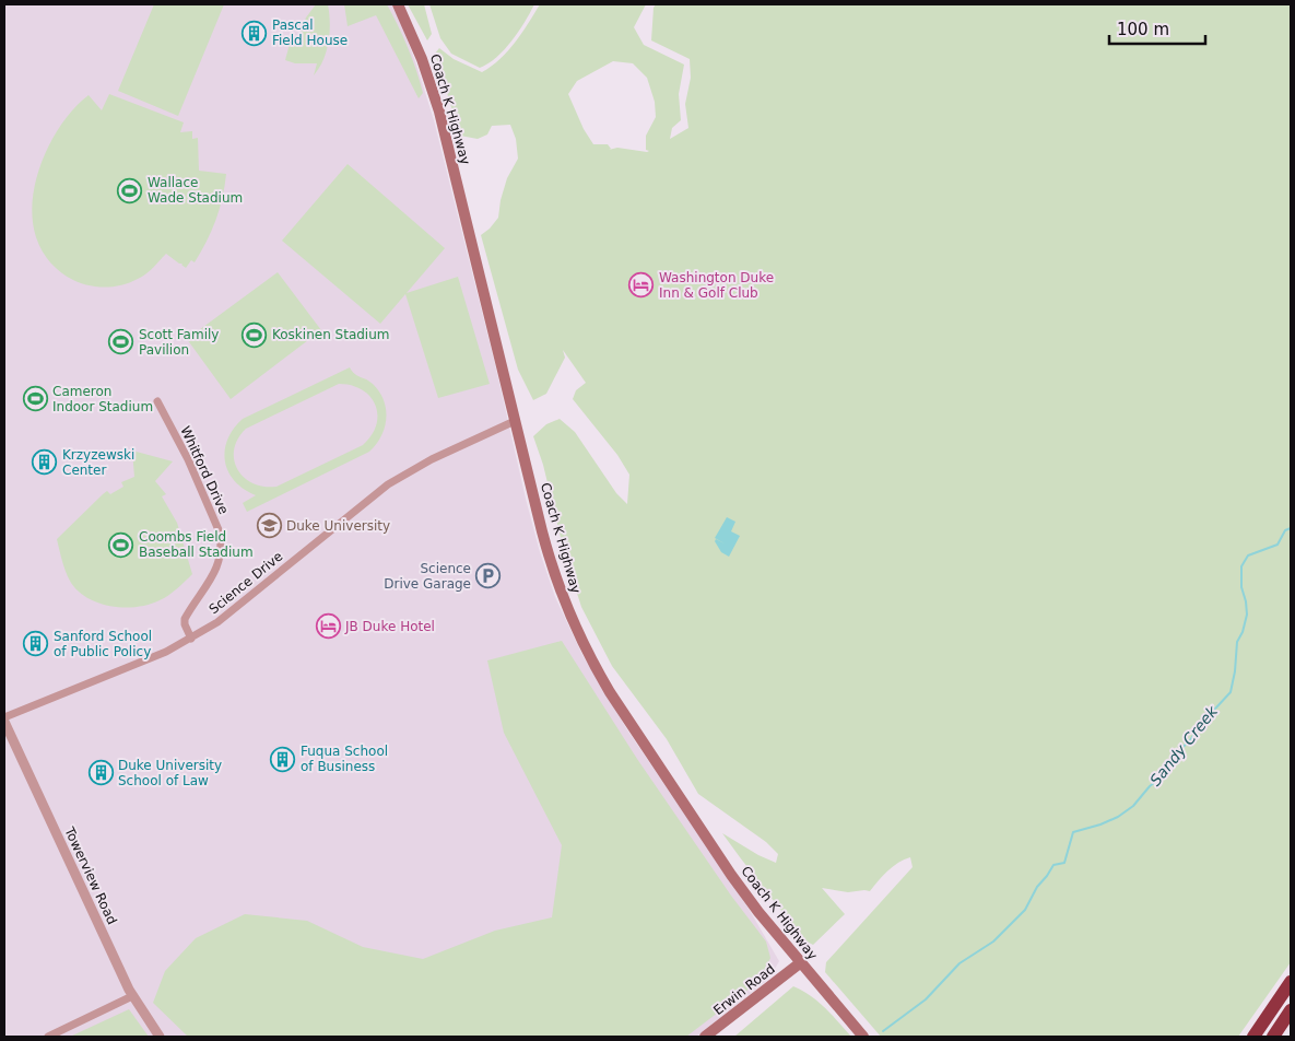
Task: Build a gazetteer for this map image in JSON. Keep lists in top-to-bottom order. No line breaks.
{"streets":{"main road":["Coach K Highway","Erwin Road"],"street":["Whitford Drive","Science Drive","Towerview Road"]},"crossings":[["Coach K Highway","Science Drive"],["Coach K Highway","Erwin Road"],["Whitford Drive","Science Drive"],["Science Drive","Towerview Road"]],"water":["Sandy Creek"],"places":{"building":["Pascal Field House","Krzyzewski Center","Sanford School of Public Policy","Fuqua School of Business","Duke University School of Law"],"sports":["Wallace Wade Stadium","Koskinen Stadium","Scott Family Pavilion","Cameron Indoor Stadium","Coombs Field Baseball Stadium"],"hotel":["Washington Duke Inn & Golf Club","JB Duke Hotel"],"school or university":["Duke University"],"parking":["Science Drive Garage"]},"scale_bar":"100 m"}
